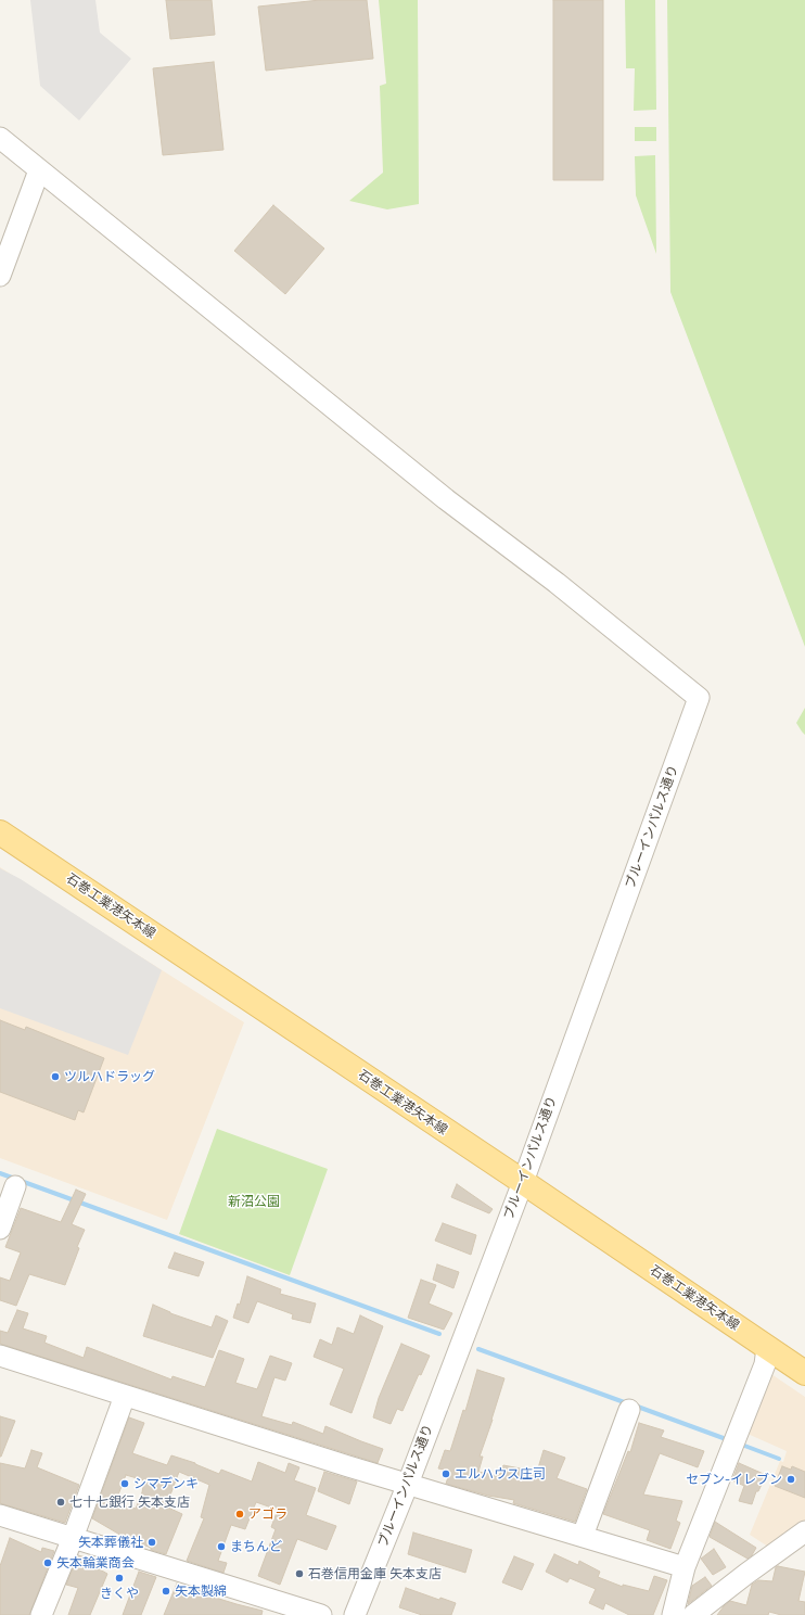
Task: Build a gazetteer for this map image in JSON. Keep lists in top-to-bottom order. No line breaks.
{"streets":{"main road":["石巻工業港矢本線"],"street":["ブルーインパルス通り"]},"crossings":[["ブルーインパルス通り","石巻工業港矢本線"]],"parks":["新沼公園"],"places":["ツルハドラッグ","エルハウス庄司","セブン-イレブン","シマデンキ","七十七銀行 矢本支店","アゴラ","矢本葬儀社","まちんど","矢本輪業商会","石巻信用金庫 矢本支店","きくや","矢本製綿"]}
